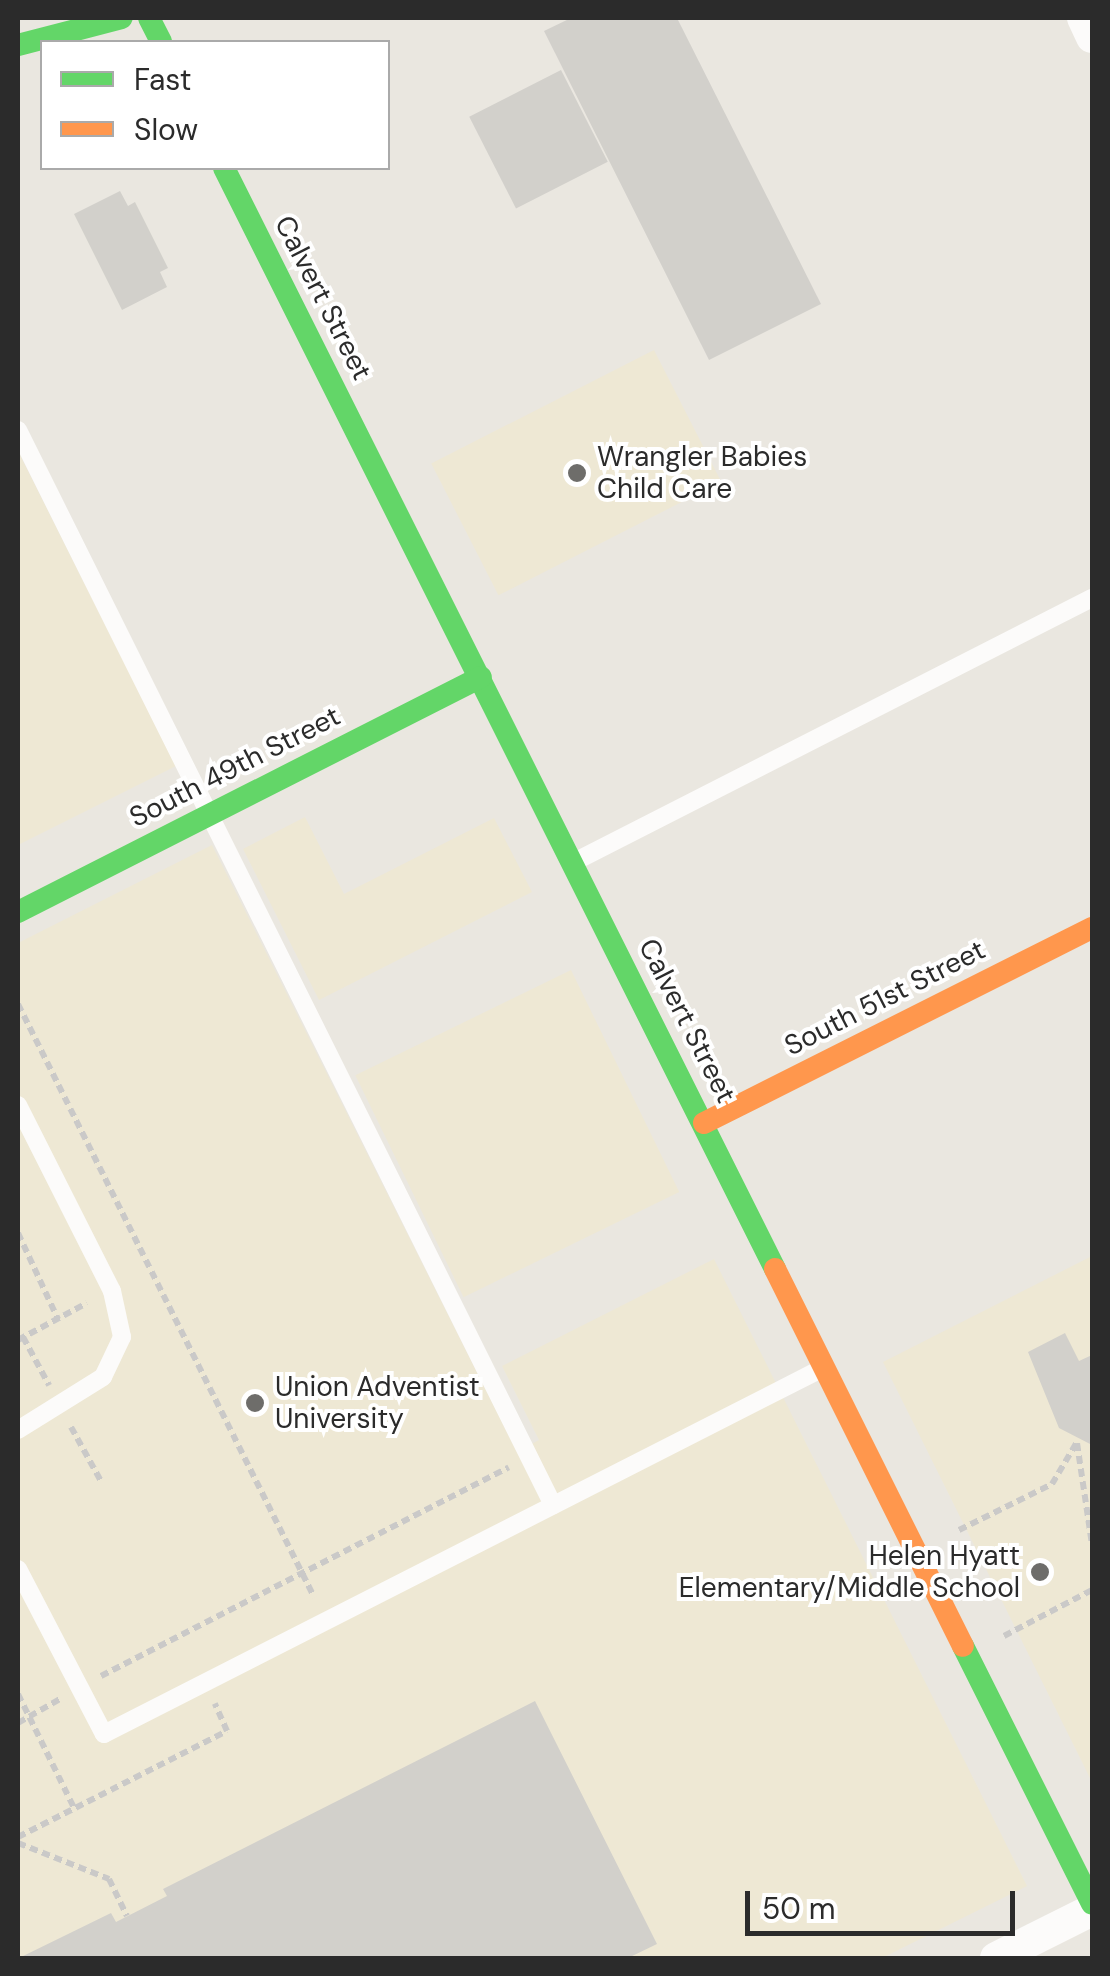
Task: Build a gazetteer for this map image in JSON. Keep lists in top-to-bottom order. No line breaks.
{"streets":{"street":["Calvert Street","South 49th Street","South 51st Street"]},"crossings":[["Calvert Street","South 49th Street"],["Calvert Street","South 51st Street"]],"places":["Wrangler Babies Child Care","Union Adventist University","Helen Hyatt Elementary/Middle School"],"legend":["Fast","Slow"],"scale_bar":"50 m"}
